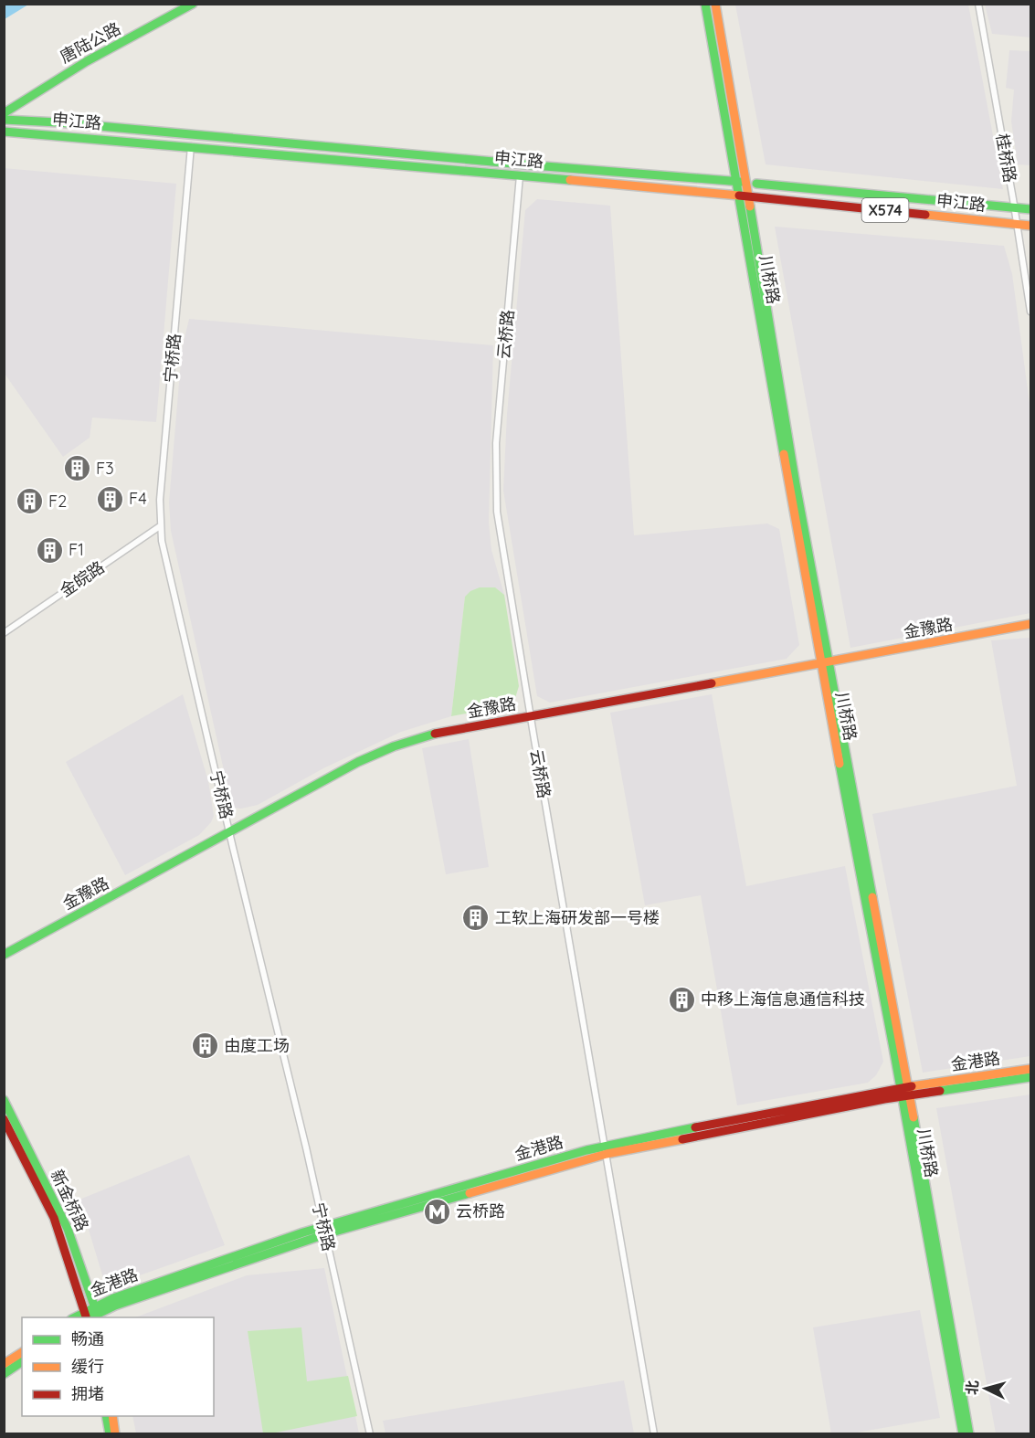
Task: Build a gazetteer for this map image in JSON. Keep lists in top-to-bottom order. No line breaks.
{"streets":{"street":["唐陆公路","申江路","桂桥路","X574","川桥路","云桥路","宁桥路","金皖路","金豫路","金港路","新金桥路"]},"crossings":[["申江路","桂桥路"],["申江路","川桥路"],["申江路","云桥路"],["申江路","宁桥路"],["川桥路","金豫路"],["川桥路","金港路"],["云桥路","金豫路"],["云桥路","金港路"],["宁桥路","金皖路"],["宁桥路","金豫路"],["宁桥路","金港路"],["金港路","新金桥路"]],"places":{"building":["F3","F4","F2","F1","工软上海研发部一号楼","中移上海信息通信科技","由度工场"],"metro station":["云桥路"]},"legend":["畅通","缓行","拥堵"],"north":"left"}
